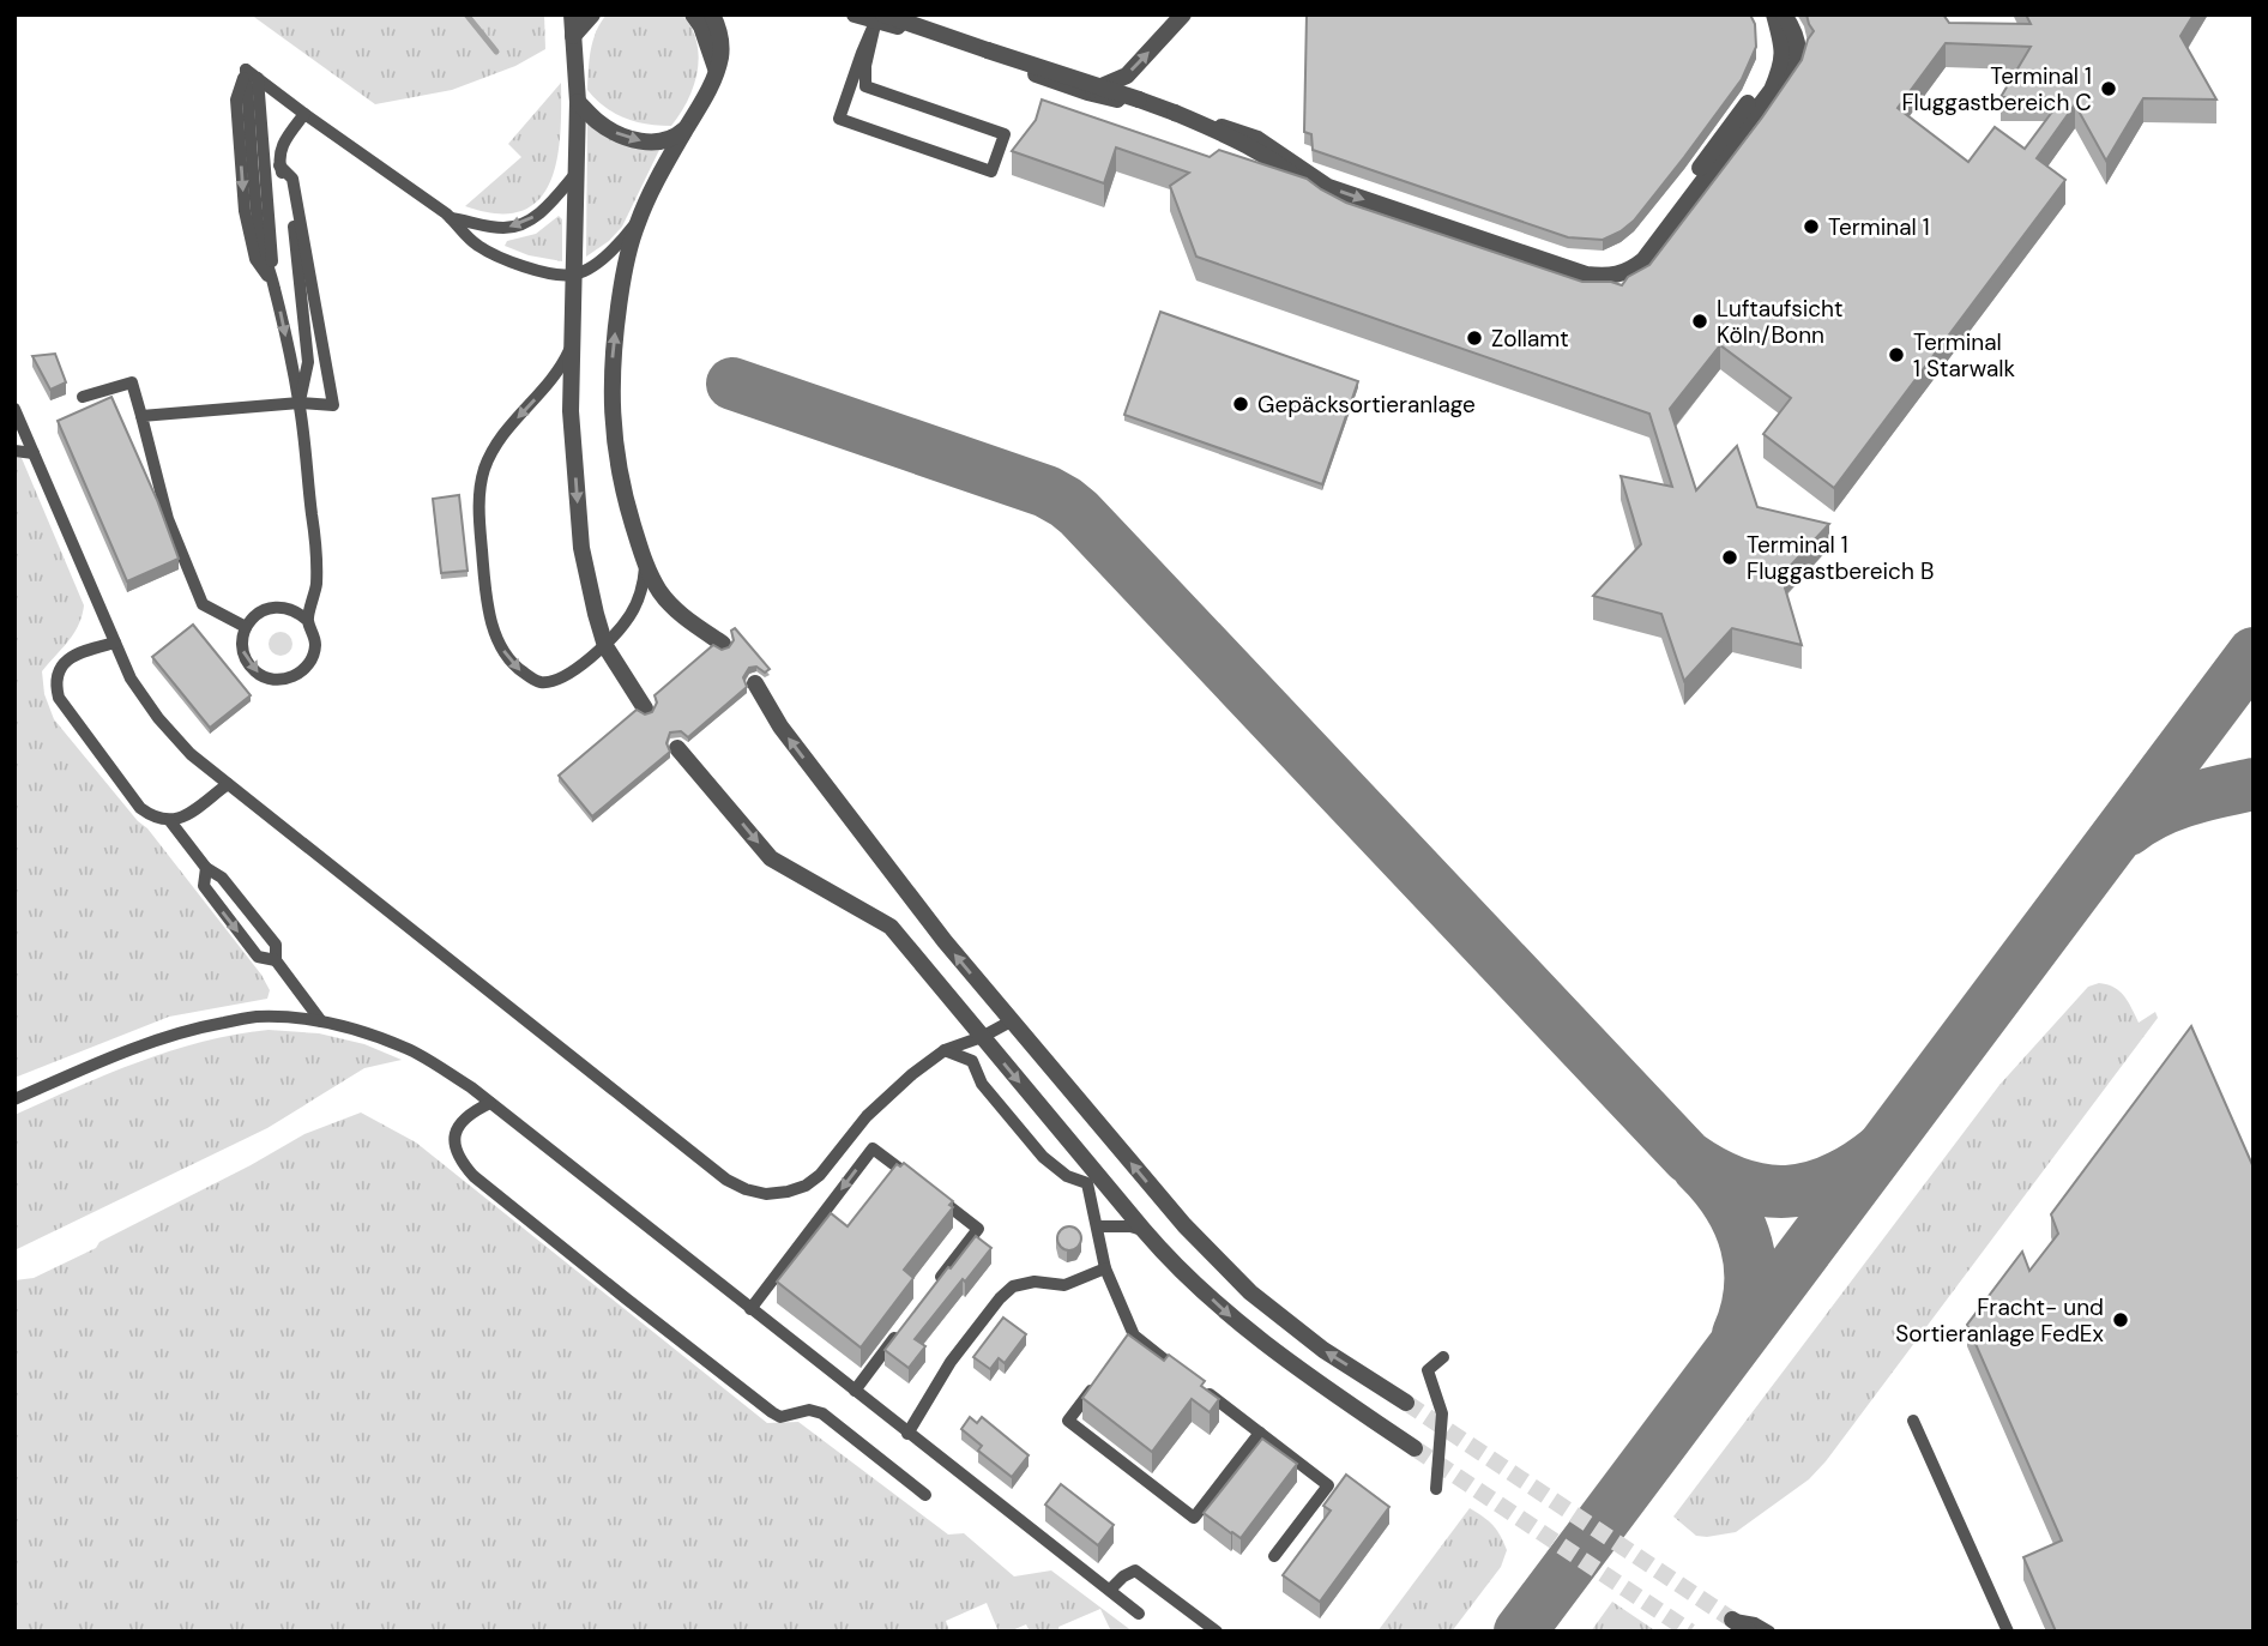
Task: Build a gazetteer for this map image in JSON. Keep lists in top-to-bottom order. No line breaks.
{"places":["Terminal 1 Fluggastbereich C","Terminal 1","Luftaufsicht Köln/Bonn","Zollamt","Terminal 1 Starwalk","Gepäcksortieranlage","Terminal 1 Fluggastbereich B","Fracht- und Sortieranlage FedEx"]}
